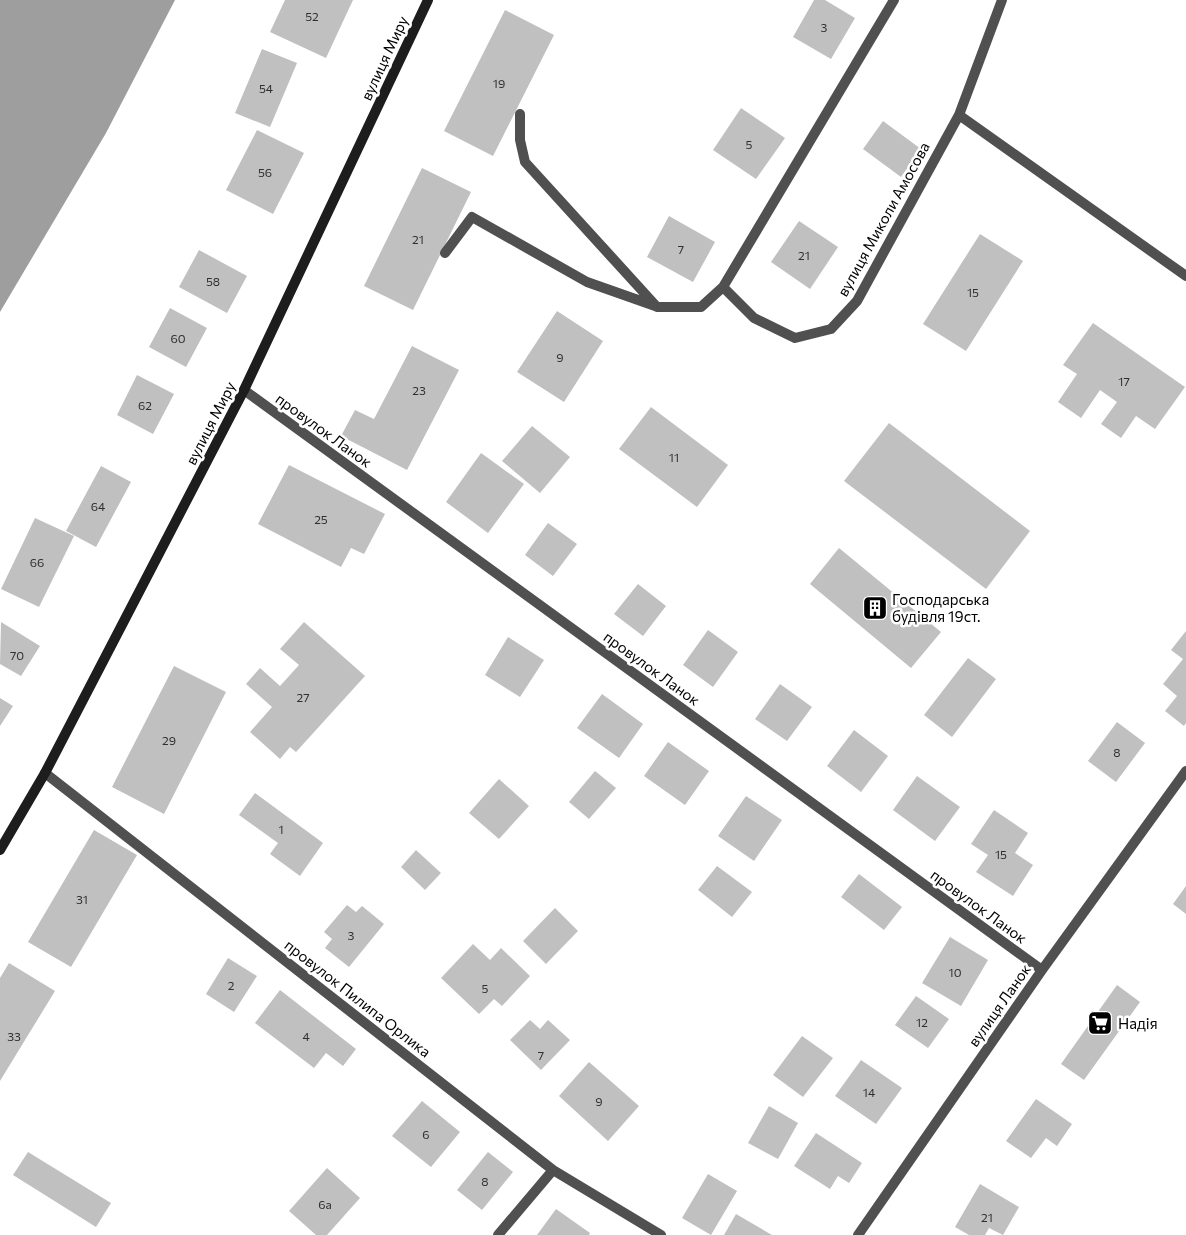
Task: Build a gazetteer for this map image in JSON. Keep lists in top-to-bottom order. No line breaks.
{"streets":{"main road":["вулиця Миру"],"street":["вулиця Миколи Амосова","провулок Ланок","провулок Пилипа Орлика","вулиця Ланок"]},"crossings":[["вулиця Миру","провулок Ланок"],["вулиця Миру","провулок Пилипа Орлика"],["провулок Ланок","вулиця Ланок"]],"places":{"building":["Господарська будівля 19ст."],"supermarket":["Надія"]},"house_numbers":["52","3","19","54","5","56","21","7","21","58","15","60","9","17","23","62","11","64","25","66","70","27","29","8","1","15","31","3","10","2","5","12","33","4","7","14","9","6","8","6а","21"]}
